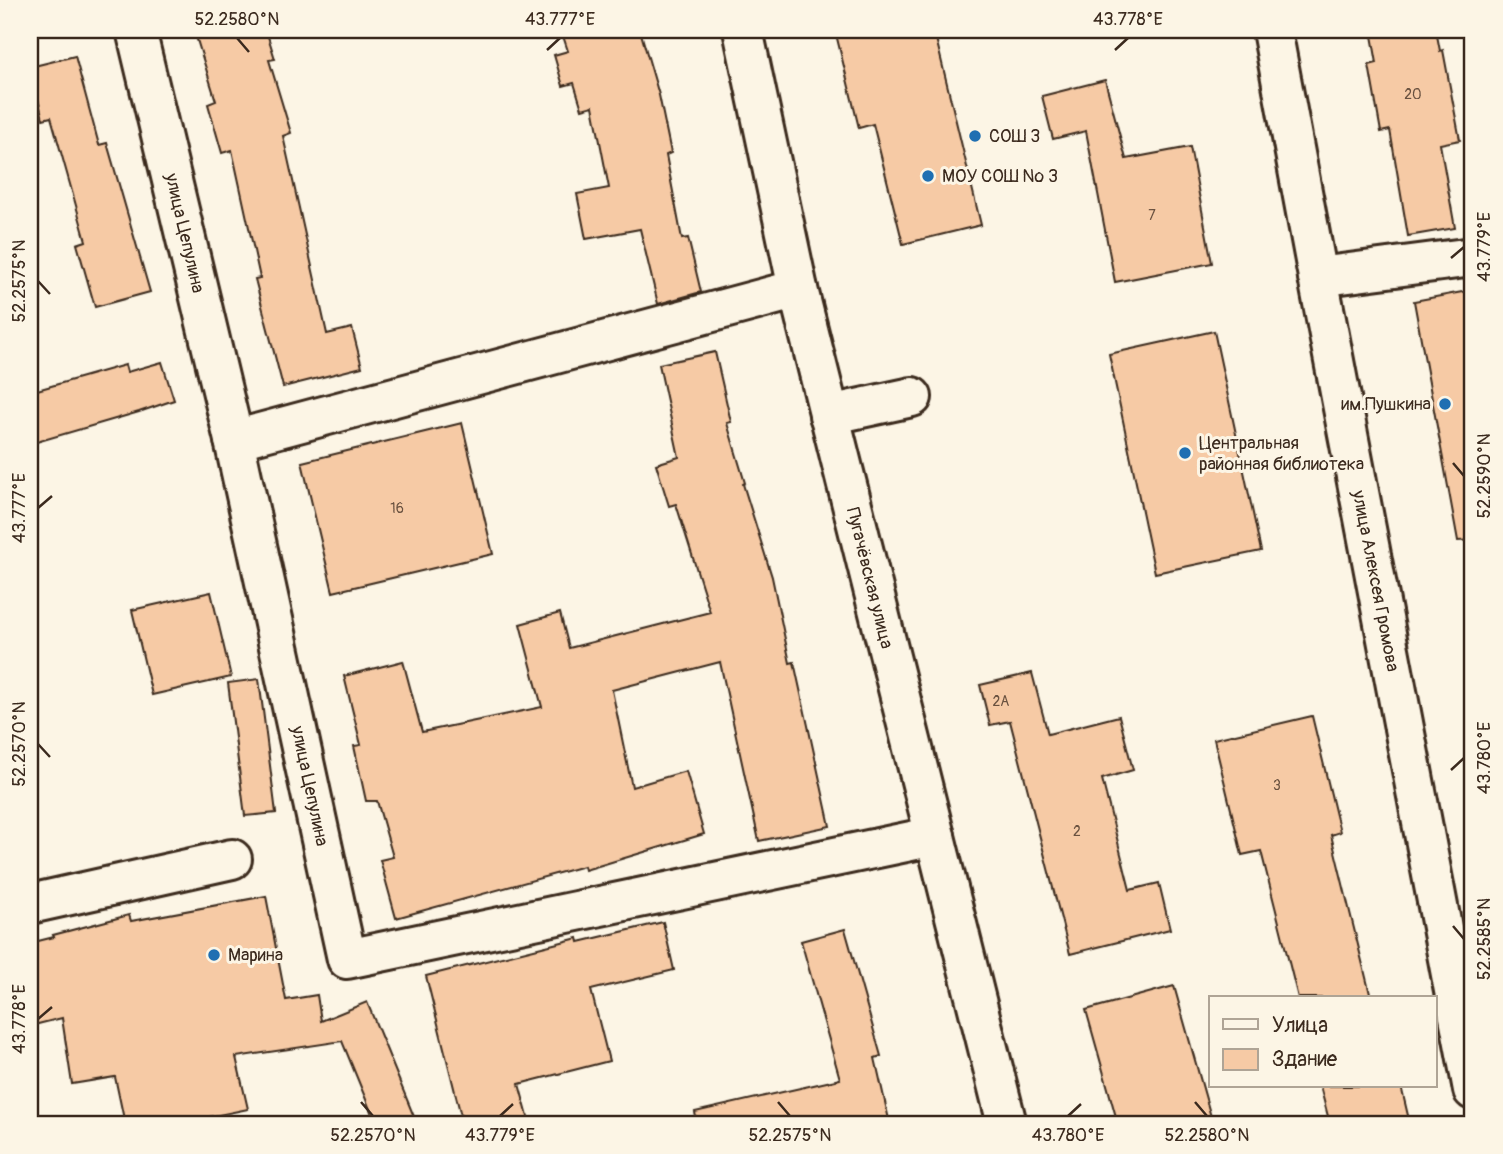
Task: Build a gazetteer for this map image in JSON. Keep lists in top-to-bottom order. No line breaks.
{"streets":{"street":["улица Цепулина","Пугачёвская улица","улица Алексея Громова"]},"crossings":[["улица Цепулина","Пугачёвская улица"]],"places":["СОШ 3","МОУ СОШ № 3","им.Пушкина","Центральная районная библиотека","Марина"],"house_numbers":["20","7","16","2А","3","2"],"legend":["Улица","Здание"],"coordinates":["52.2580°N","43.777°E","43.778°E","43.779°E","52.2575°N","52.2590°N","52.2570°N","43.780°E","52.2585°N"]}
